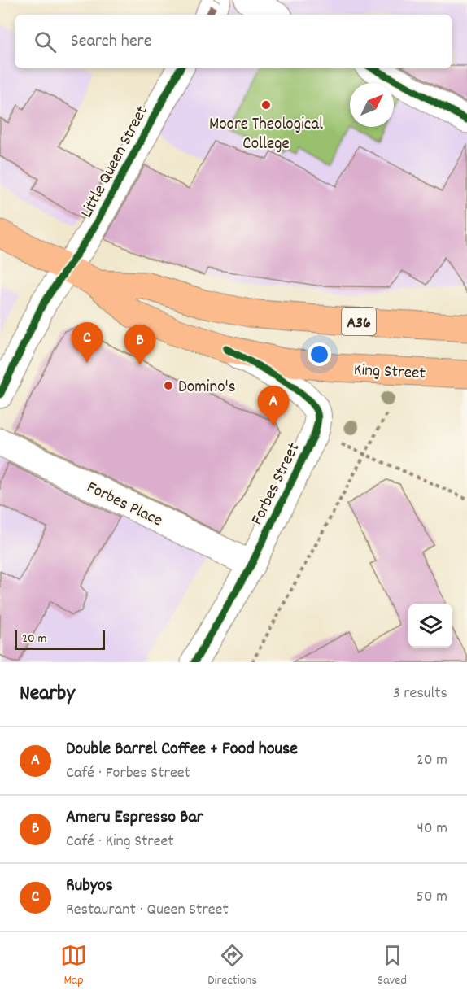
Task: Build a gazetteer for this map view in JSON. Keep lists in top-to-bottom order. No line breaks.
{"streets":{"highway":["A36","King Street"],"street":["Little Queen Street","Forbes Street","Forbes Place"]},"crossings":[["Little Queen Street","King Street"],["King Street","Forbes Street"],["Forbes Street","Forbes Place"]],"places":["Moore Theological College","Domino's"],"scale_bar":"20 m","north":"top right","page":{"search":"Search here","pins":["C","B","A"],"scale":"20 m","heading":["Nearby","3 results"],"list":[{"mark":"A","name":"Double Barrel Coffee + Food house","note":"Café · Forbes Street","value":"20 m"},{"mark":"B","name":"Ameru Espresso Bar","note":"Café · King Street","value":"40 m"},{"mark":"C","name":"Rubyos","note":"Restaurant · Queen Street","value":"50 m"}],"nav":["Map","Directions","Saved"]}}
